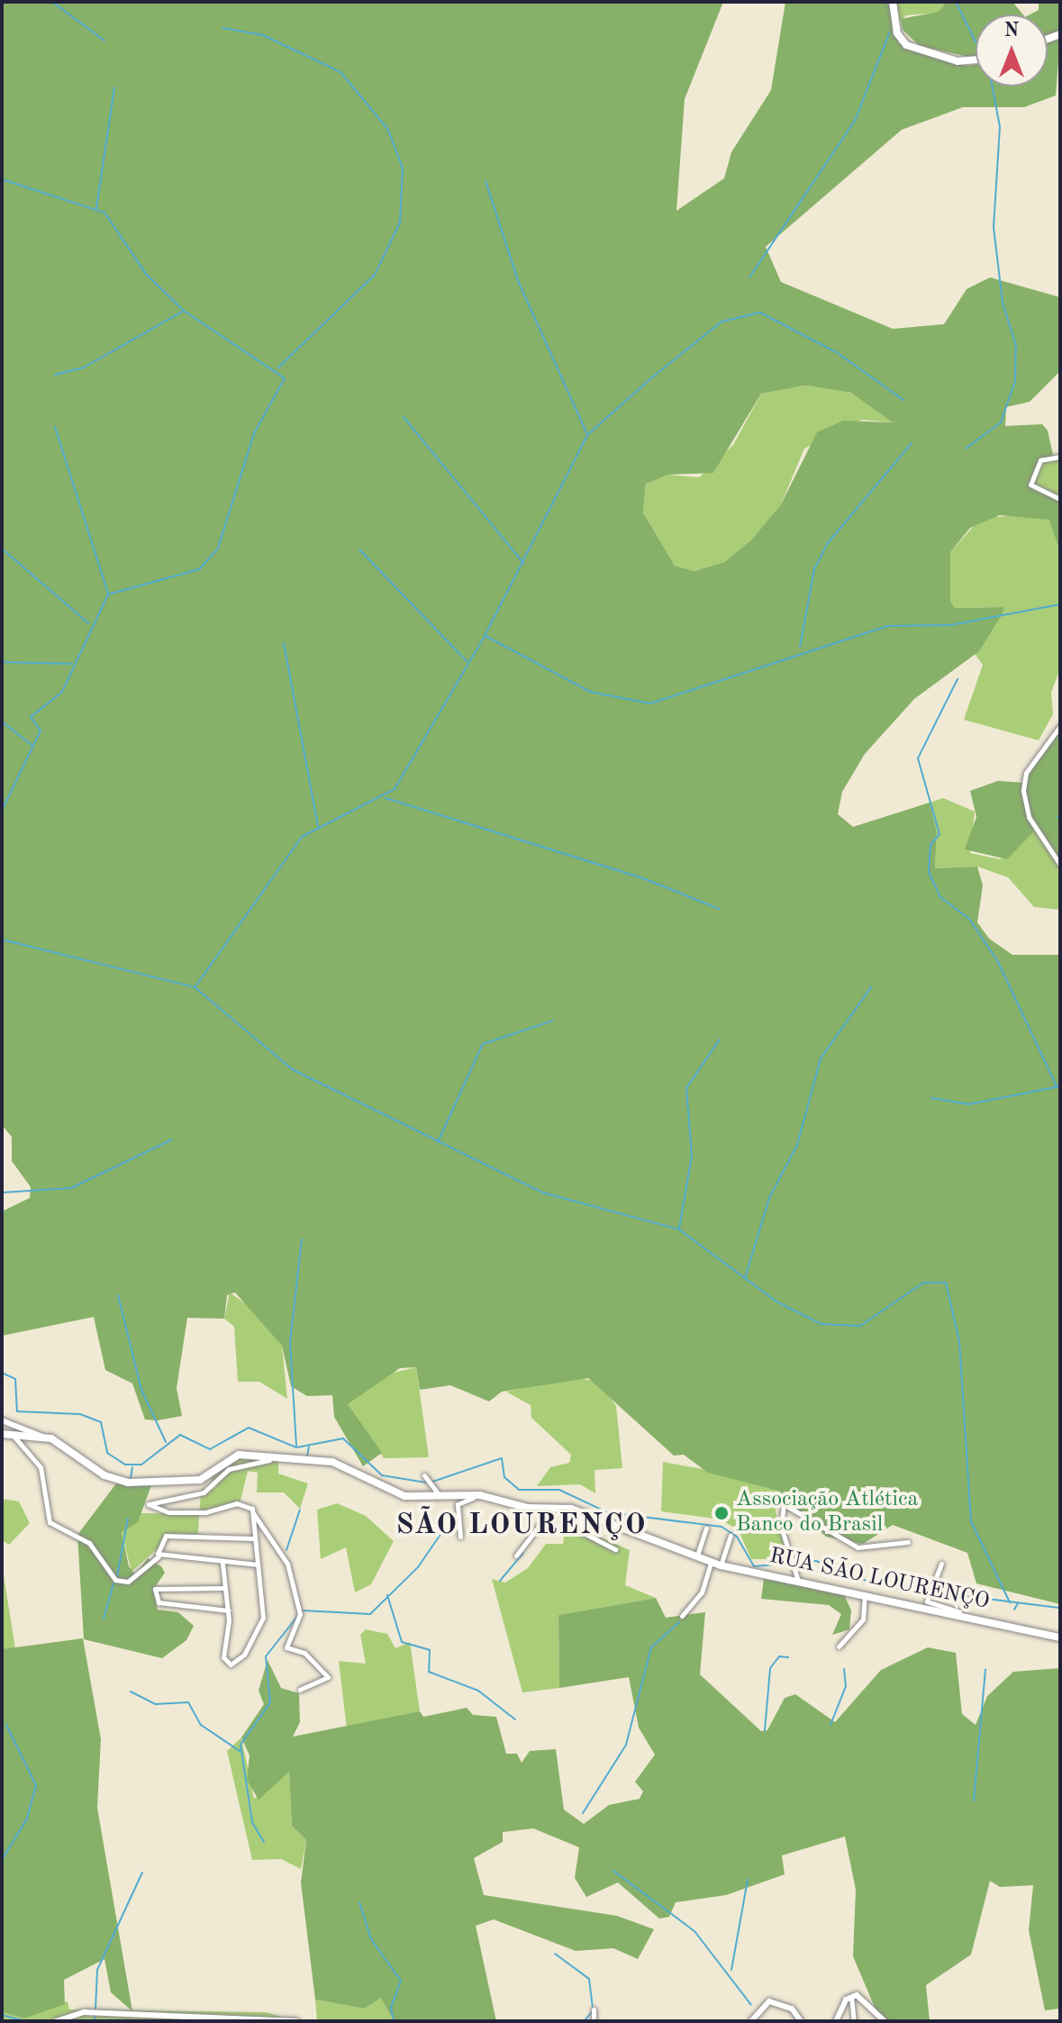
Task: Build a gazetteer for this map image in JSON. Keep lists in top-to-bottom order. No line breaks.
{"streets":{"main road":["RUA SÃO LOURENÇO"]},"districts":["SÃO LOURENÇO"],"places":["Associação Atlética Banco do Brasil"],"north":"top"}
